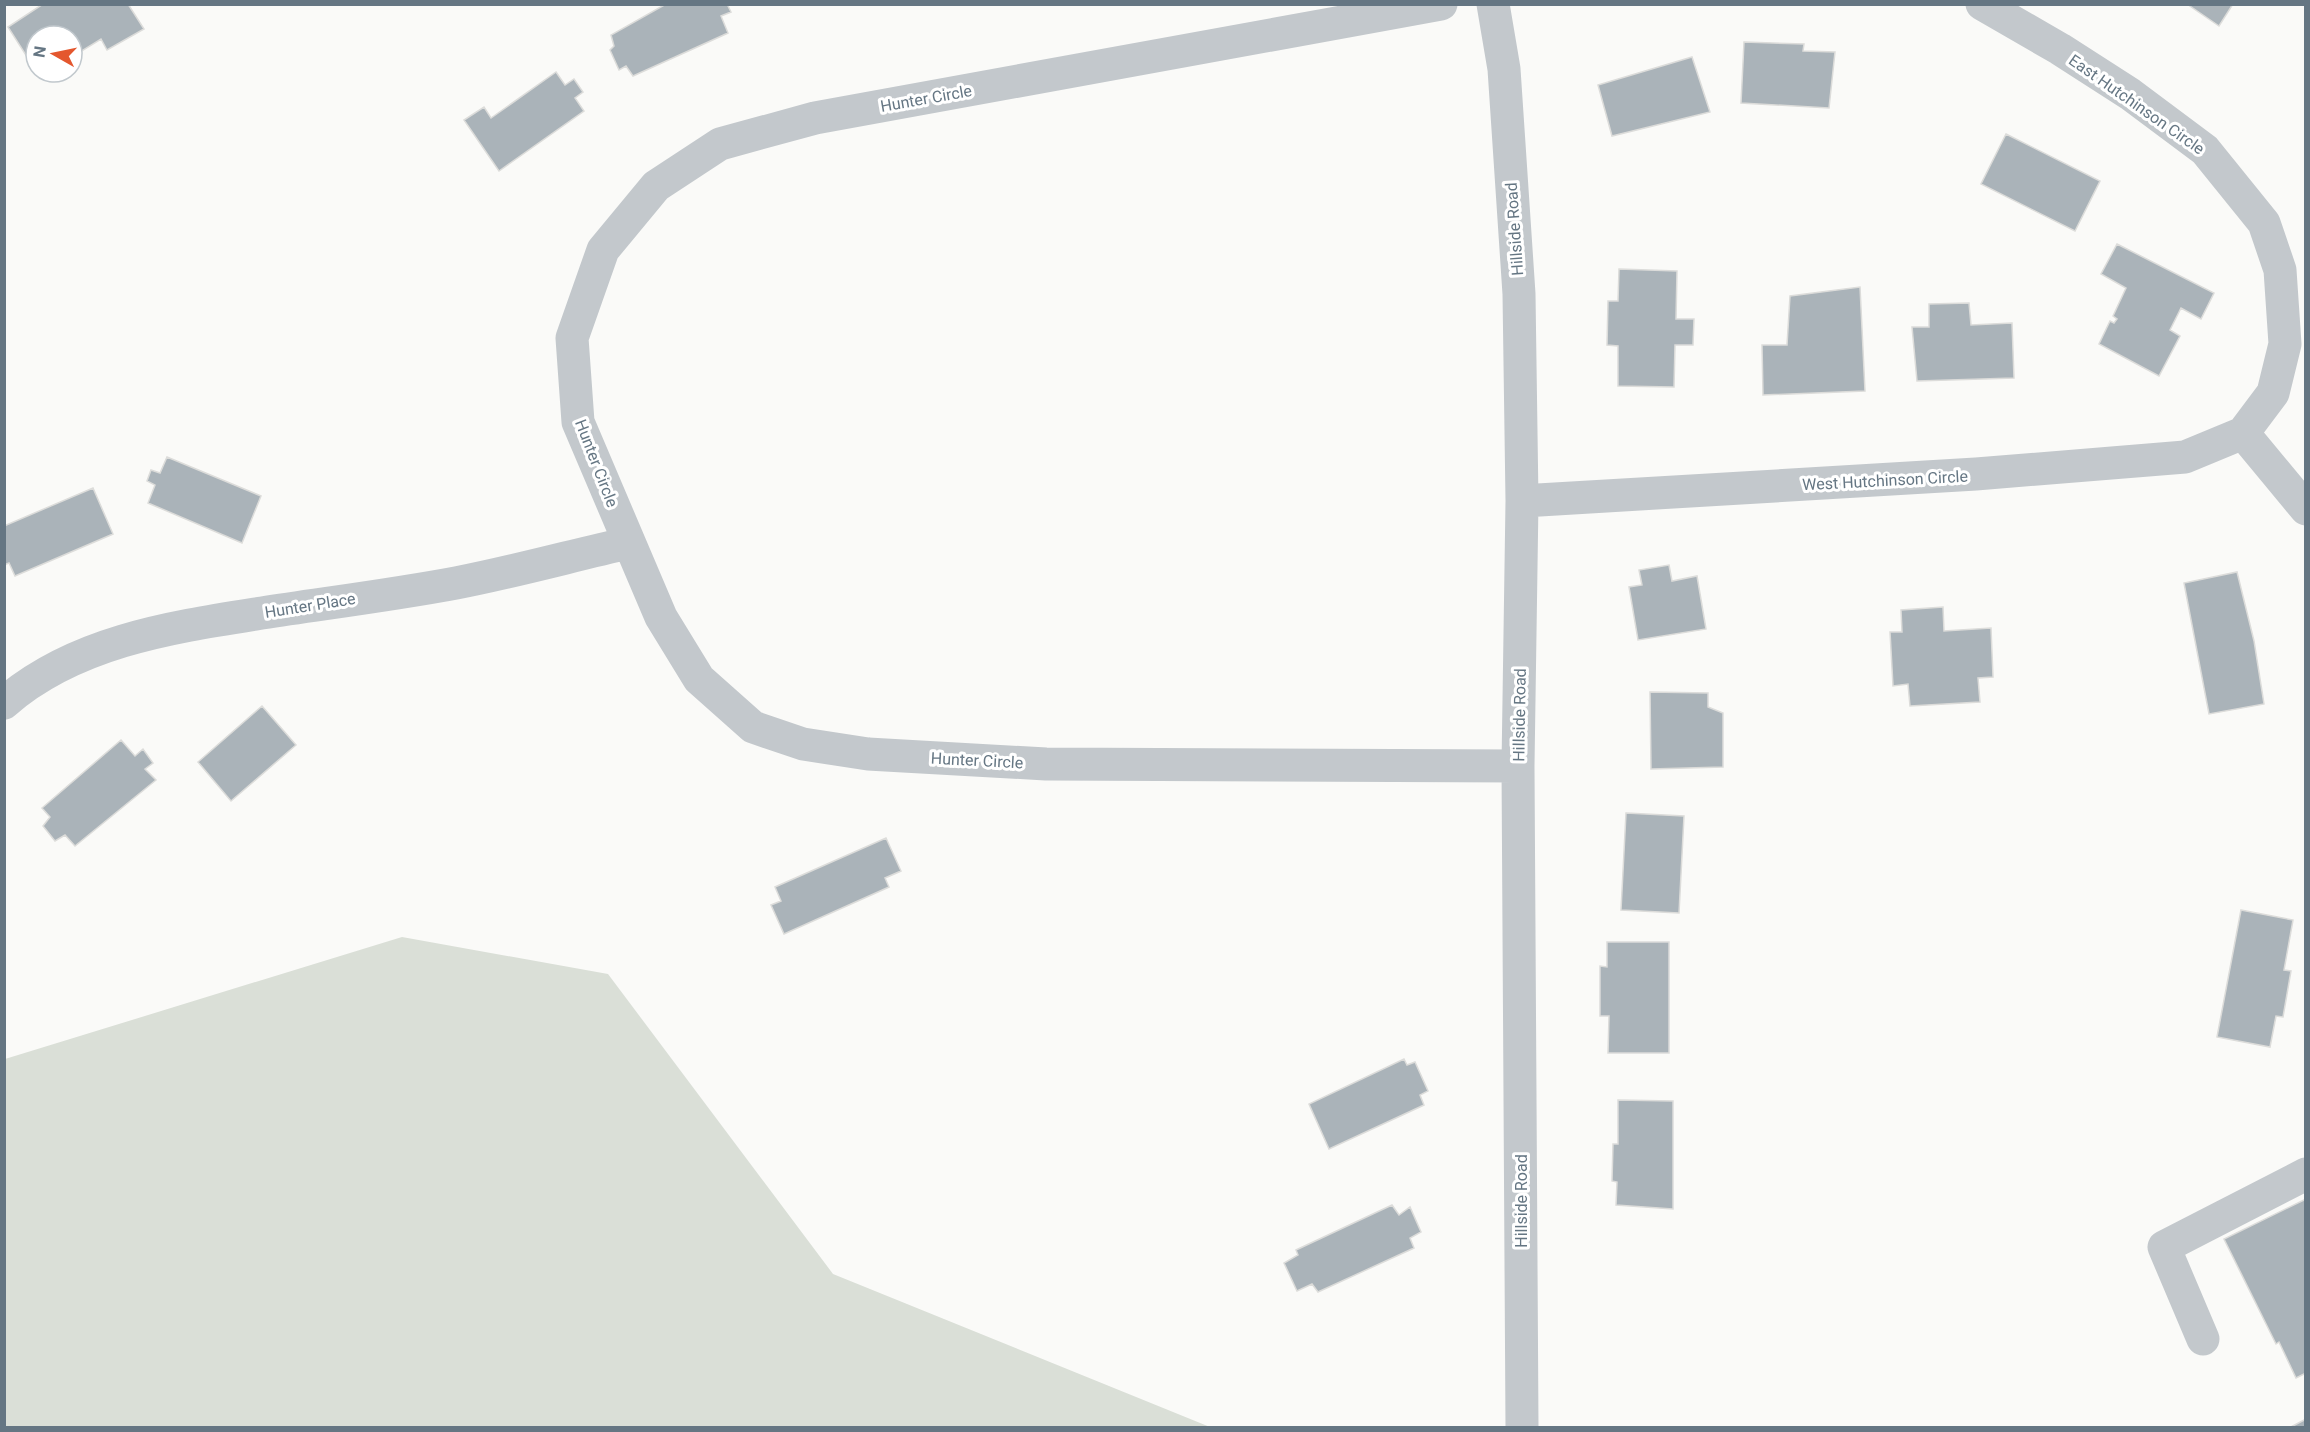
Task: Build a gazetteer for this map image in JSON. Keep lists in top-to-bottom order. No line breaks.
{"streets":{"street":["Hunter Circle","East Hutchinson Circle","Hillside Road","West Hutchinson Circle","Hunter Place"]},"crossings":[["Hunter Circle","Hillside Road"],["Hunter Circle","Hunter Place"],["East Hutchinson Circle","West Hutchinson Circle"],["Hillside Road","West Hutchinson Circle"]],"north":"left"}
